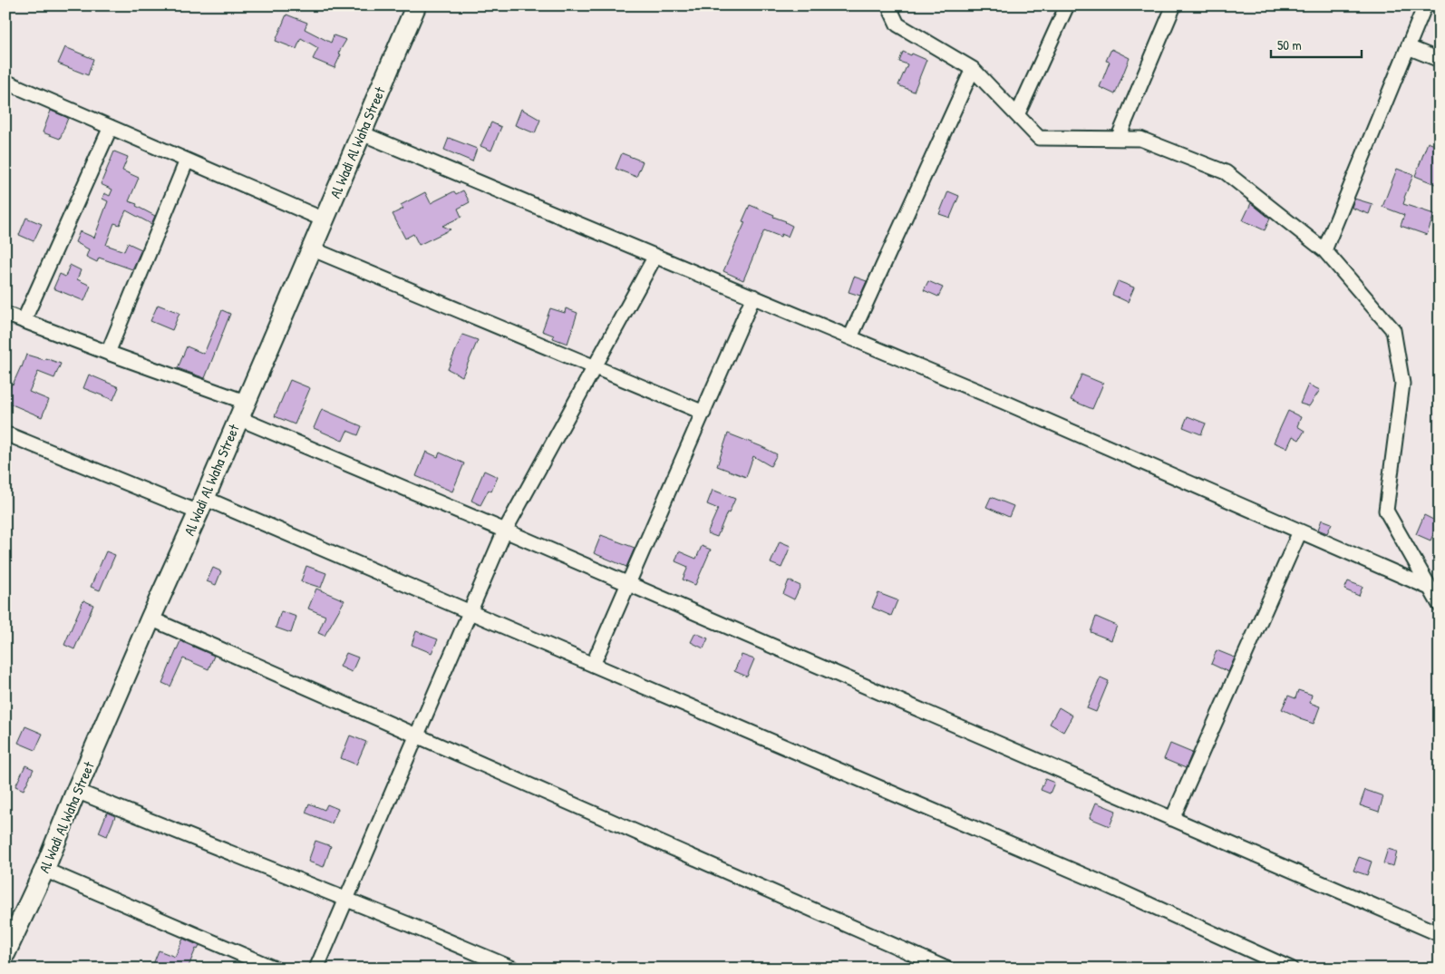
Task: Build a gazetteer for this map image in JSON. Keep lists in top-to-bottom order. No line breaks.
{"streets":{"main road":["Al Wadi Al Waha Street"]},"scale_bar":"50 m"}
